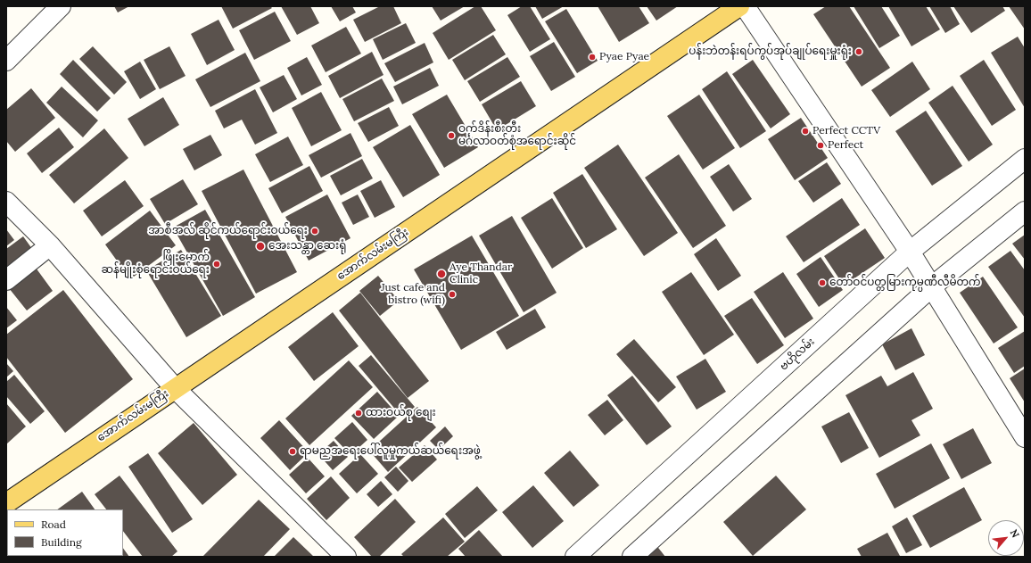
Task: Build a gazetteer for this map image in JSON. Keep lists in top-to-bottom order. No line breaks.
{"streets":{"main road":["အောက်လမ်းမကြီး"],"street":["ဗဟိုလမ်း"]},"places":["ပန်းဘဲတန်းရပ်ကွပ်အုပ်ချုပ်ရေးမှူးရုံး","Pyae Pyae","Perfect CCTV","ဝက်ဒိန်းစီးတီး မင်္ဂလာဝတ်စုံအရောင်းဆိုင်","Perfect","အာစီအလ် ဆိုင်ကယ်ရောင်းဝယ်ရေး","အေးသန္တာ ဆေးရုံ","ဖြိုးမောက် ဆန်မျိုးစုံရောင်းဝယ်ရေး","Aye Thandar Clinic","တော်ဝင်ပတ္တမြားကုမ္ပဏီလီမိတက်","Just cafe and bistro (wifi)","ထားဝယ်စု စျေး","ရာမညအရေးပေါ်လူမှုကယ်ဆယ်ရေးအဖွဲ့"],"legend":["Road","Building"],"north":"top right"}
